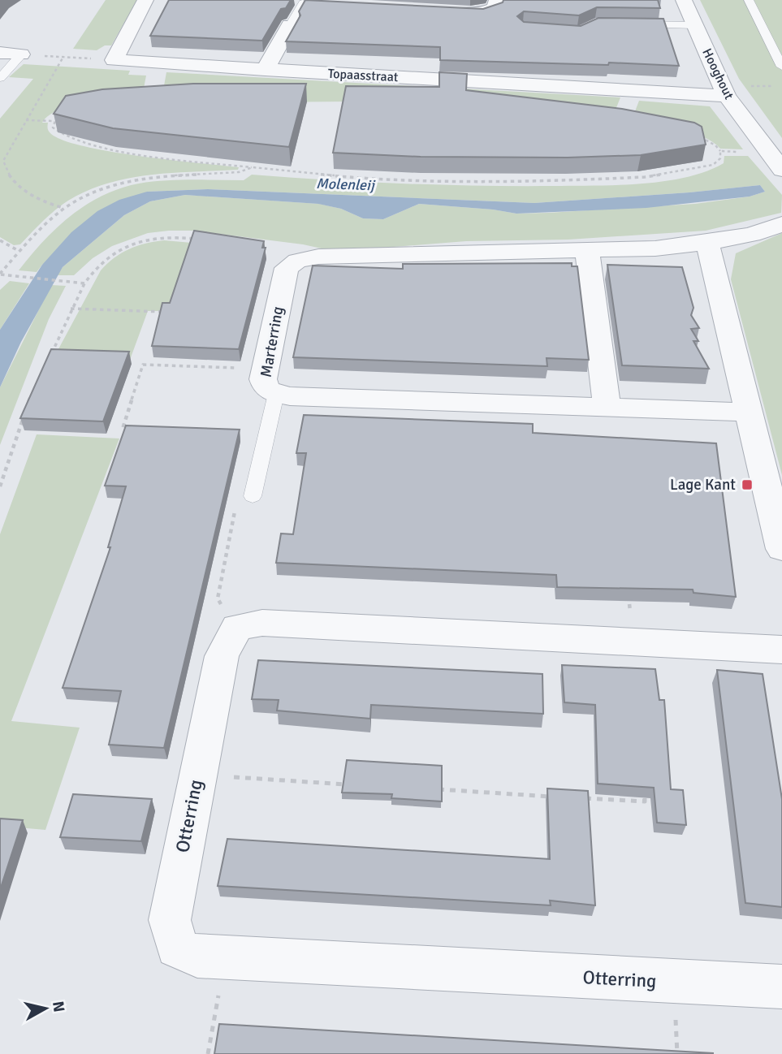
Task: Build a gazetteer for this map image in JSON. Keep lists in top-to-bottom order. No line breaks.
{"streets":{"street":["Hooghout","Topaasstraat","Marterring","Otterring"]},"crossings":[["Hooghout","Topaasstraat"]],"water":["Molenleij"],"places":{"transit":["Lage Kant"]},"north":"right"}
